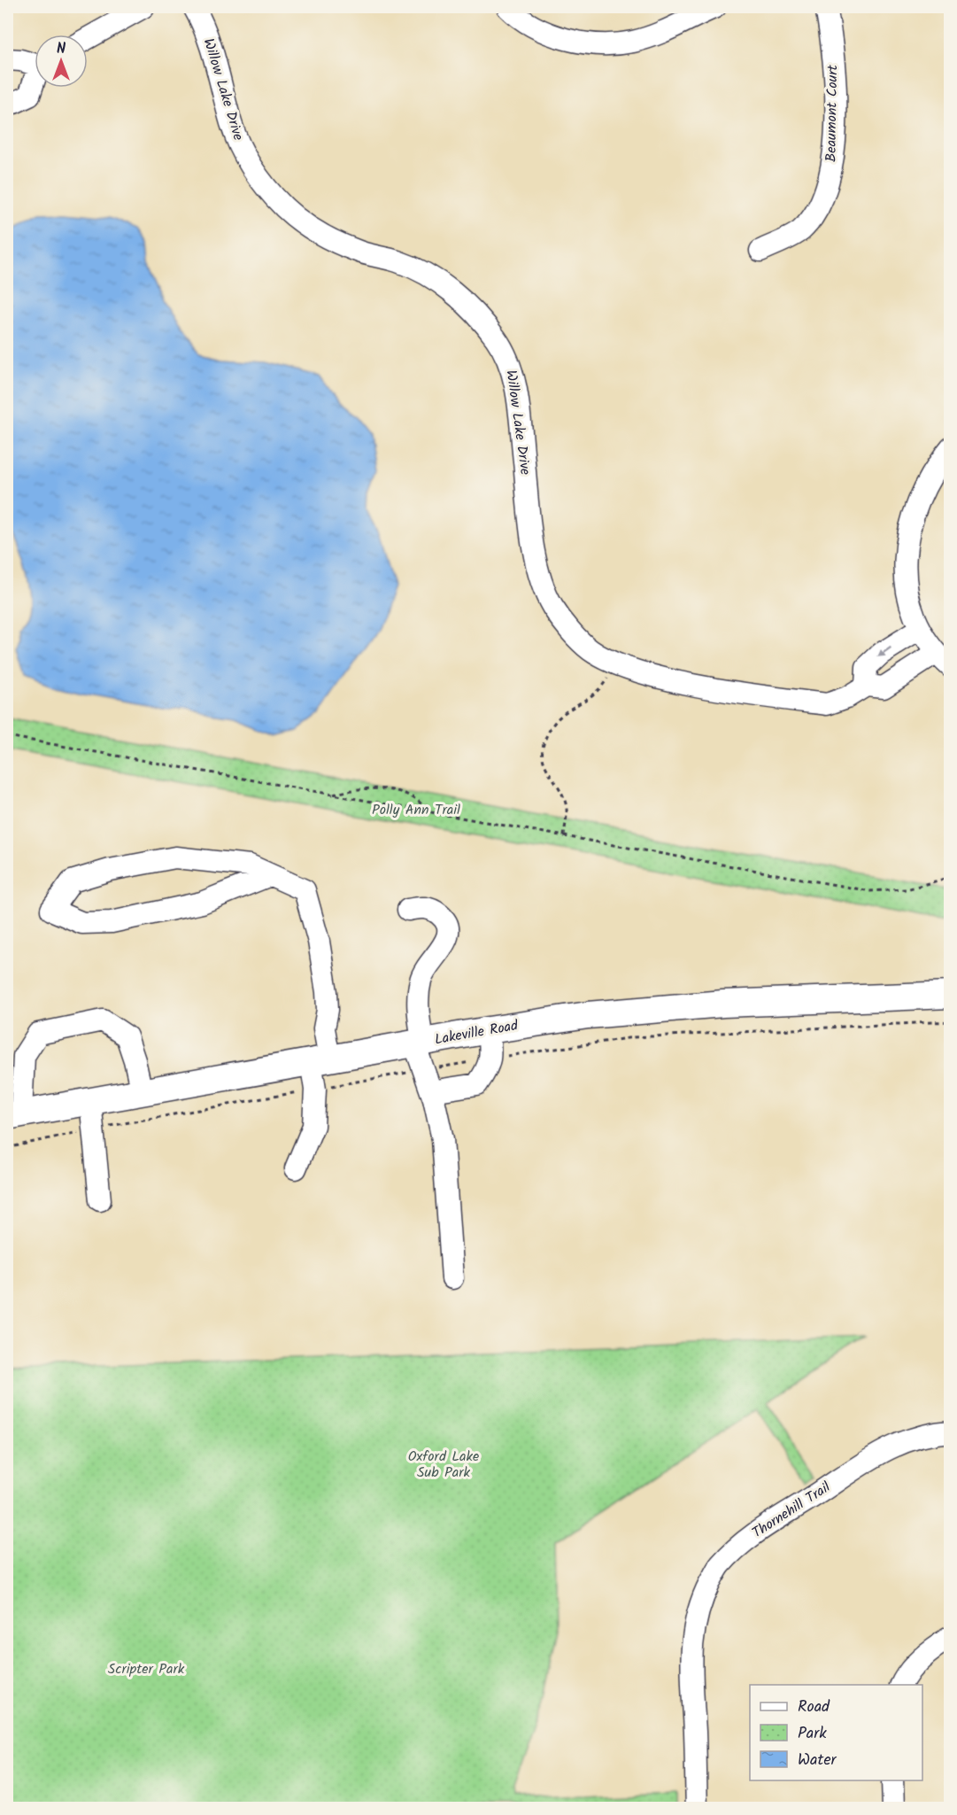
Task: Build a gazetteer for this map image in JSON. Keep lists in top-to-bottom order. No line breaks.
{"streets":{"main road":["Lakeville Road"],"street":["Willow Lake Drive","Beaumont Court","Thornehill Trail"]},"parks":["Polly Ann Trail","Oxford Lake Sub Park","Scripter Park"],"legend":["Road","Park","Water"],"north":"top"}
